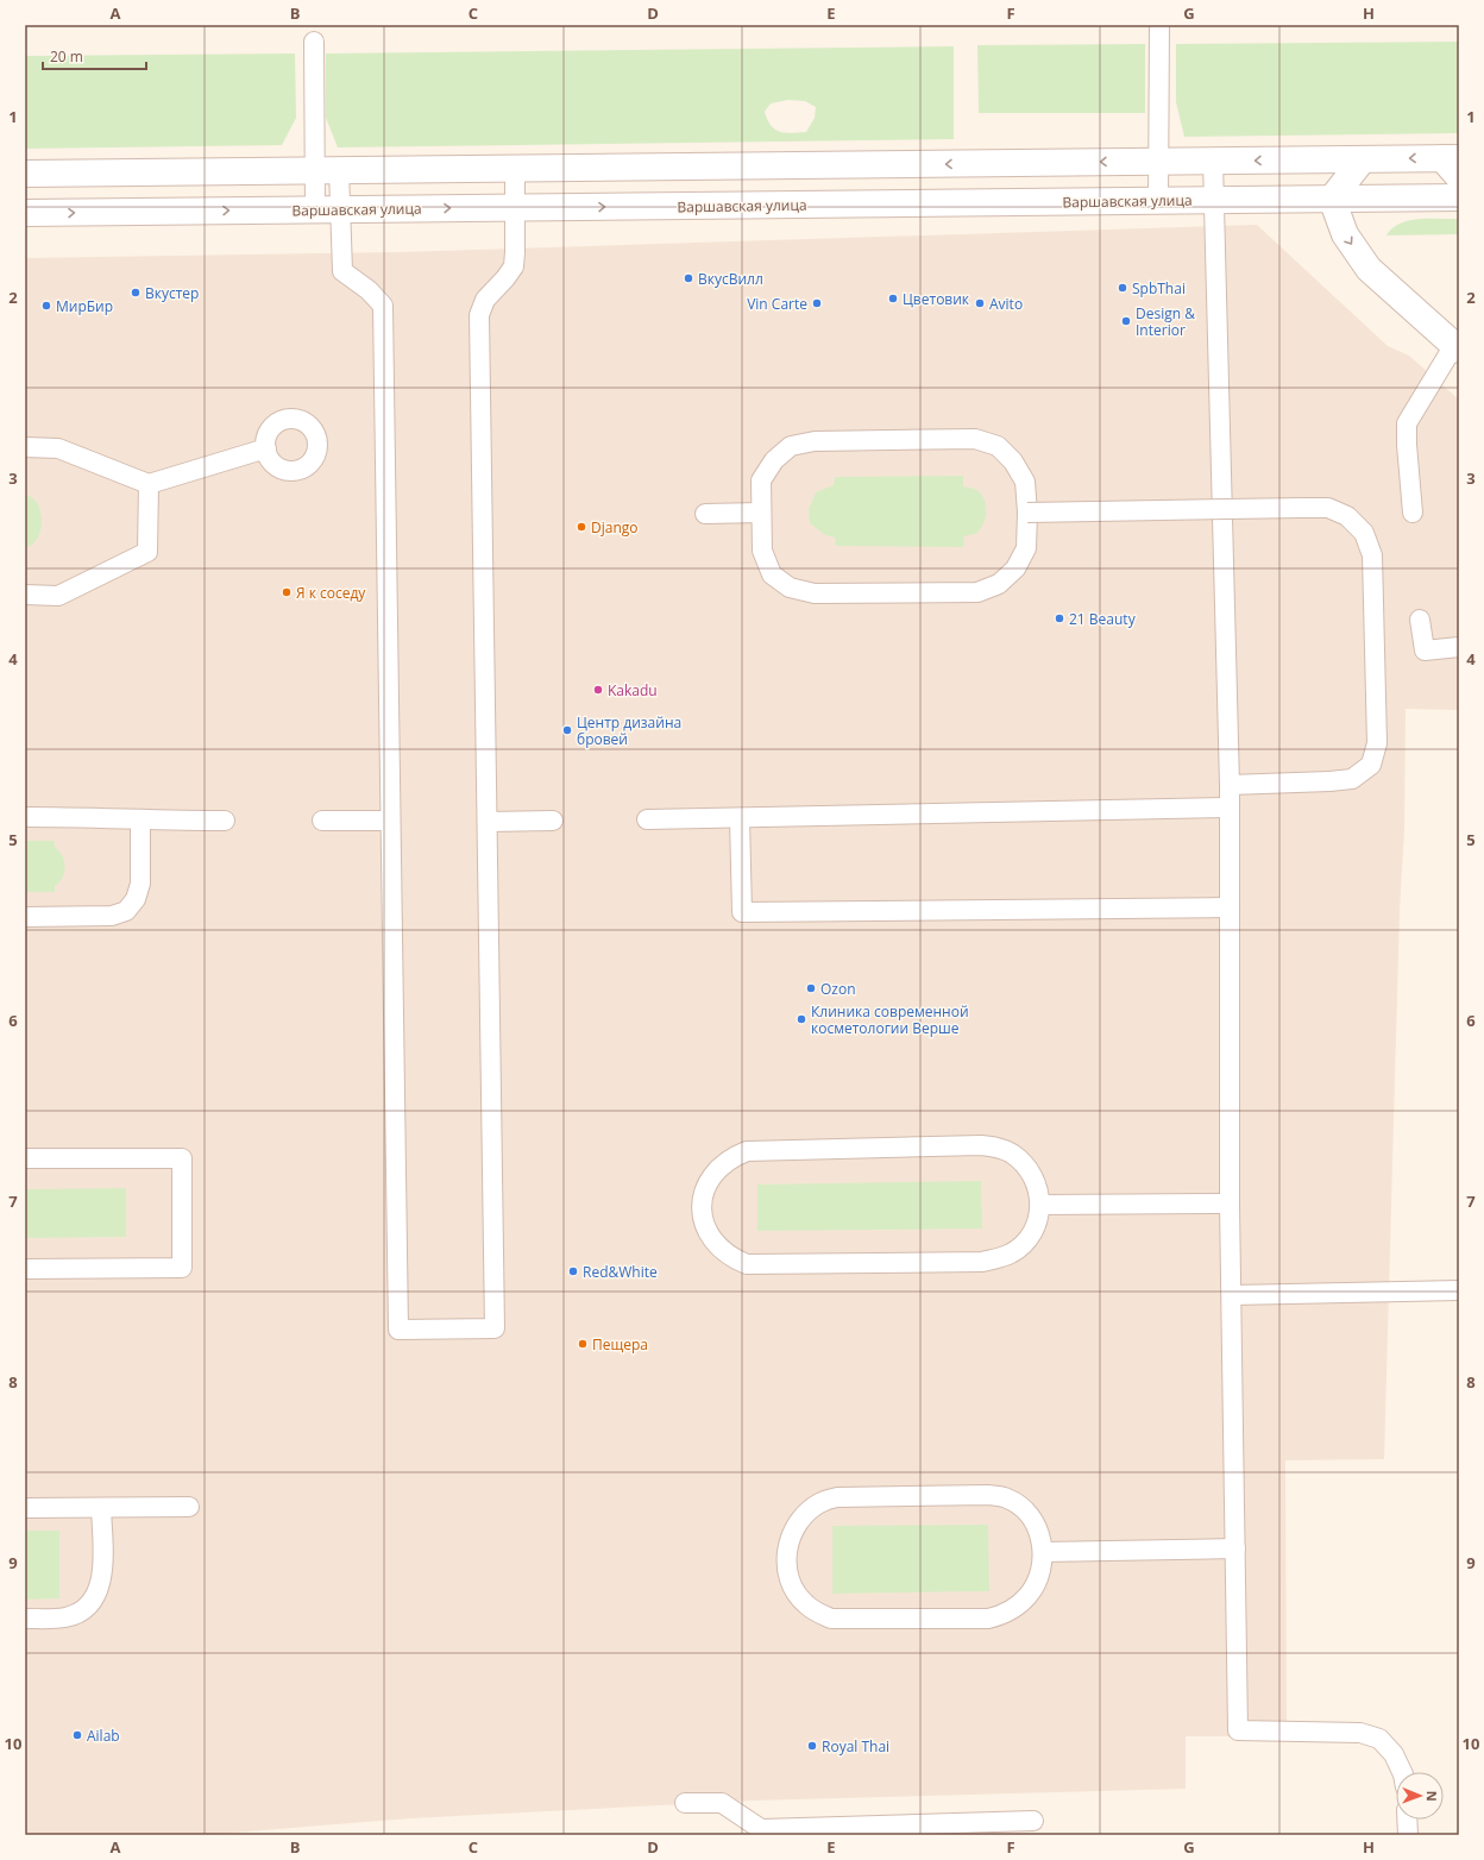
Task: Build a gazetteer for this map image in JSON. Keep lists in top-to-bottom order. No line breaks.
{"streets":{"street":["Варшавская улица"]},"places":["ВкусВилл","SpbThai","Вкустер","Цветовик","Vin Carte","Avito","МирБир","Design & Interior","Django","Я к соседу","21 Beauty","Kakadu","Центр дизайна бровей","Ozon","Клиника современной косметологии Верше","Red&White","Пещера","Ailab","Royal Thai"],"scale_bar":"20 m","north":"right","grid":{"columns":["A","B","C","D","E","F","G","H"],"rows":["1","2","3","4","5","6","7","8","9","10"]}}
